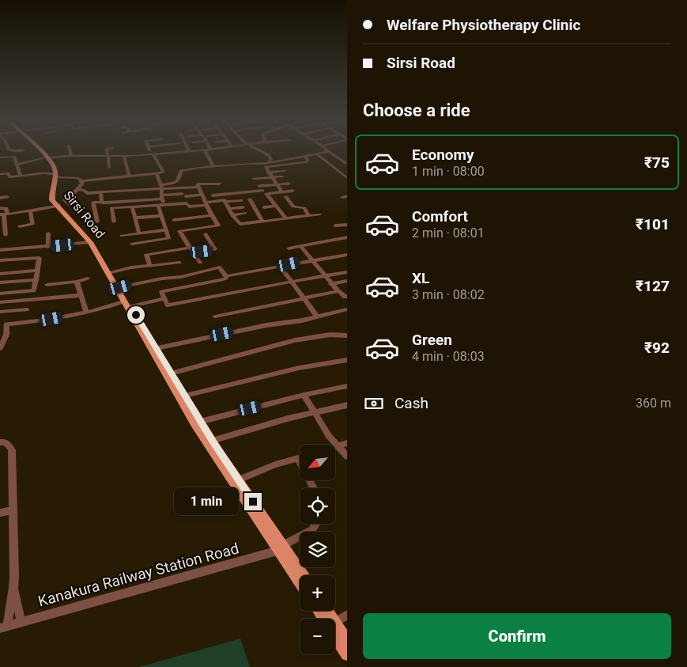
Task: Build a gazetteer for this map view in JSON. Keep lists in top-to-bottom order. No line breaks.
{"streets":{"main road":["Sirsi Road"],"street":["Kanakura Railway Station Road"]},"crossings":[["Sirsi Road","Kanakura Railway Station Road"]],"north":"bottom left","page":{"banner":["Welfare Physiotherapy Clinic","Sirsi Road"],"heading":"Choose a ride","list":[{"name":"Economy","note":"1 min · 08:00","value":"₹75"},{"name":"Comfort","note":"2 min · 08:01","value":"₹101"},{"name":"XL","note":"3 min · 08:02","value":"₹127"},{"name":"Green","note":"4 min · 08:03","value":"₹92"}],"pay":["Cash","360 m"],"map_buttons":["+","−"],"bubble":"1 min","buttons":"Confirm"}}
